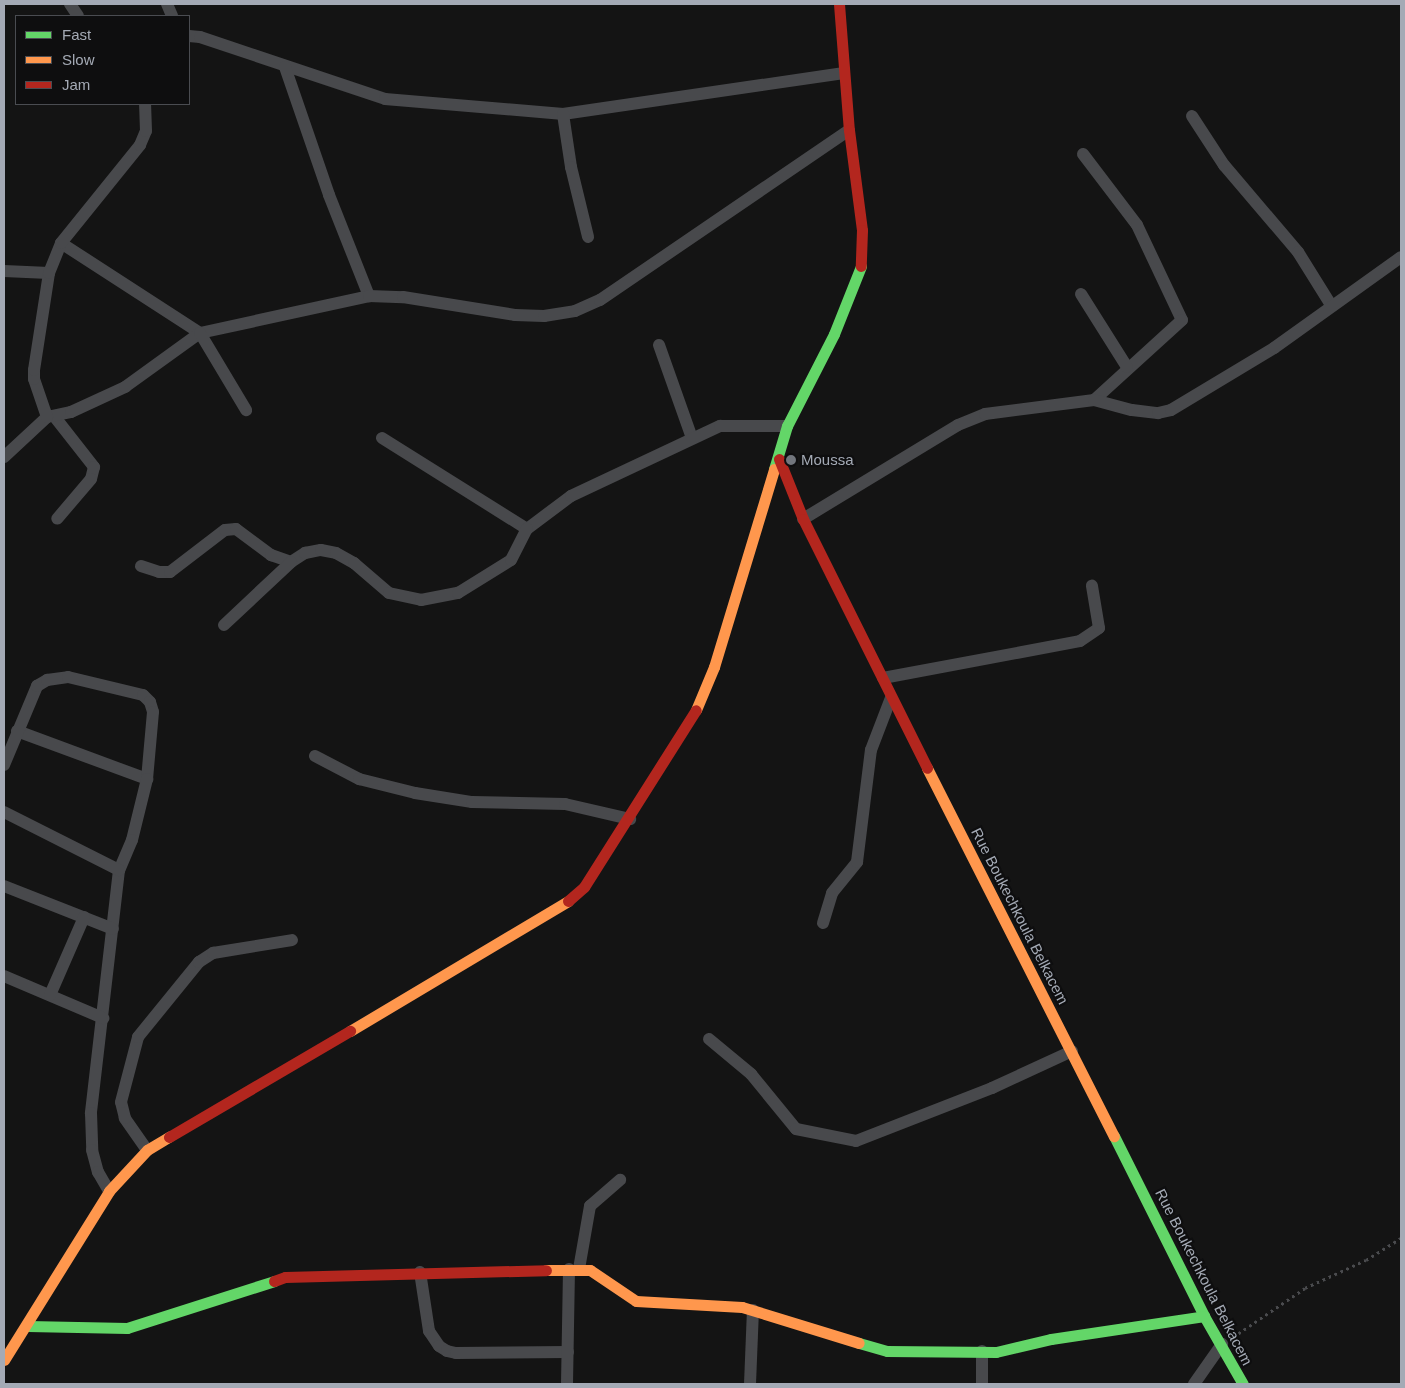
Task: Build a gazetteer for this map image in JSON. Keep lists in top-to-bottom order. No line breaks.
{"streets":{"street":["Rue Boukechkoula Belkacem"]},"places":["Moussa"],"legend":["Fast","Slow","Jam"]}
